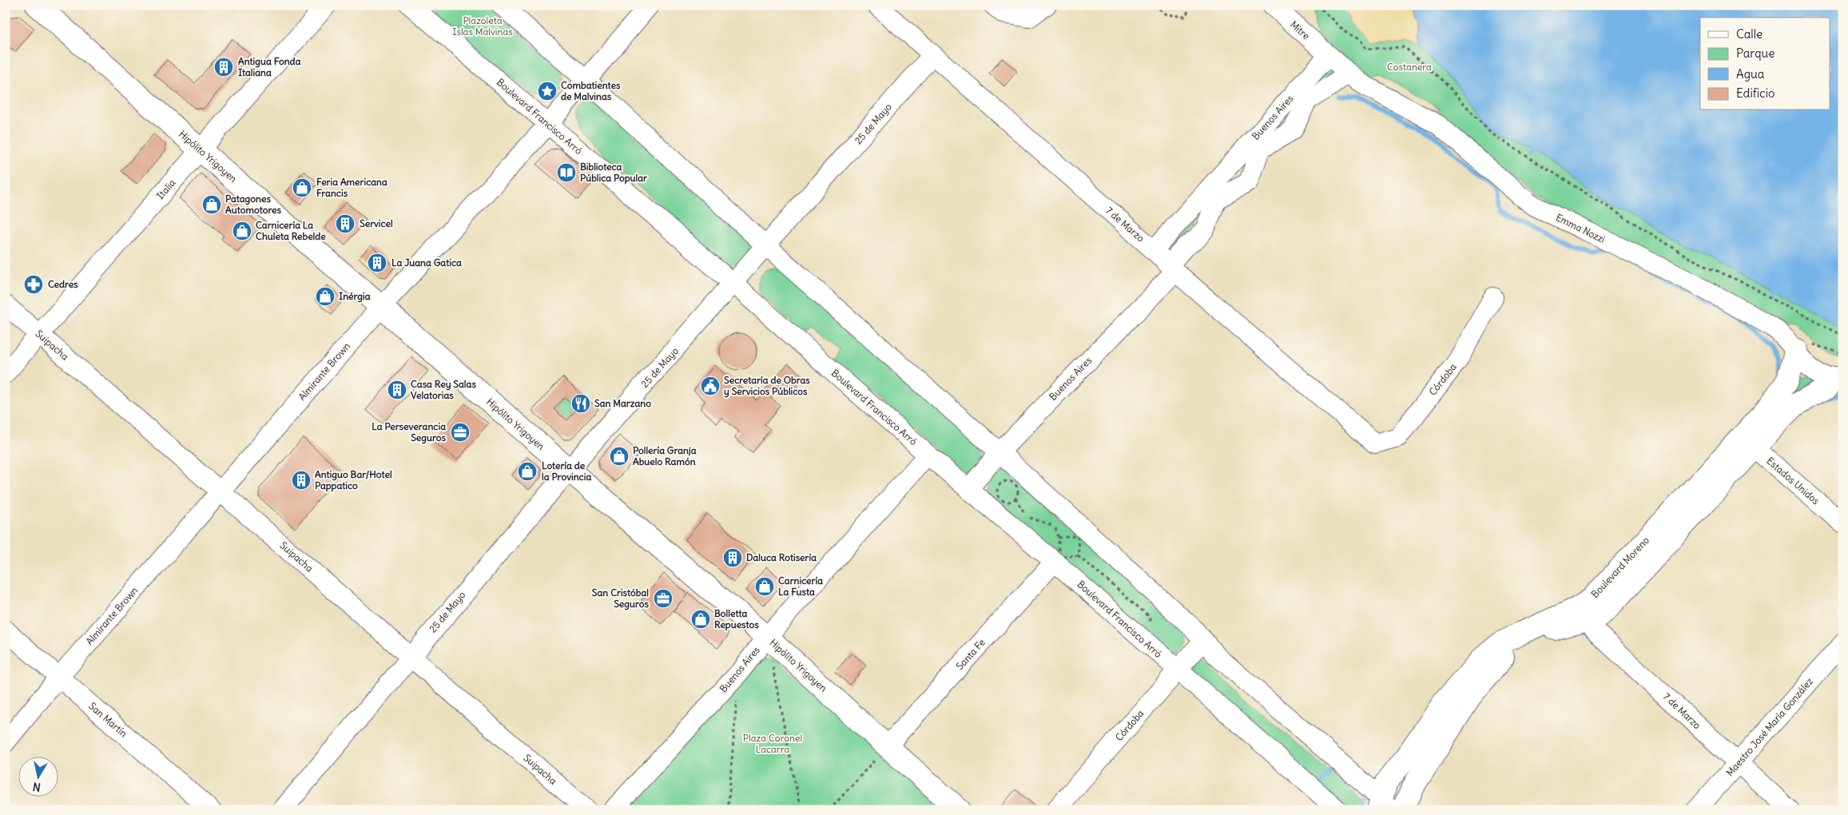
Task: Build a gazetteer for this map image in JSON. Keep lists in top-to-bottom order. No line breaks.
{"streets":{"main road":["Hipólito Yrigoyen","Boulevard Moreno"],"street":["Mitre","Boulevard Francisco Arró","Buenos Aires","25 de Mayo","Italia","7 de Marzo","Emma Nozzi","Suipacha","Almirante Brown","Córdoba","Estados Unidos","Santa Fe","San Martín","Maestro José María González"]},"crossings":[["Mitre","Buenos Aires"],["Mitre","Emma Nozzi"],["Boulevard Francisco Arró","Buenos Aires"],["Boulevard Francisco Arró","25 de Mayo"],["Boulevard Francisco Arró","Almirante Brown"],["Boulevard Francisco Arró","Córdoba"],["Boulevard Francisco Arró","Santa Fe"],["Buenos Aires","Hipólito Yrigoyen"],["Buenos Aires","7 de Marzo"],["Buenos Aires","Emma Nozzi"],["25 de Mayo","Hipólito Yrigoyen"],["25 de Mayo","7 de Marzo"],["25 de Mayo","Suipacha"],["Hipólito Yrigoyen","Italia"],["Hipólito Yrigoyen","Almirante Brown"],["Hipólito Yrigoyen","Santa Fe"],["Italia","Suipacha"],["7 de Marzo","Córdoba"],["7 de Marzo","Boulevard Moreno"],["7 de Marzo","Maestro José María González"],["Emma Nozzi","Boulevard Moreno"],["Suipacha","Almirante Brown"],["Almirante Brown","San Martín"],["Estados Unidos","Boulevard Moreno"]],"parks":["Plazoleta Islas Malvinas","Costanera","Plaza Coronel Lacarra"],"places":{"building":["Antigua Fonda Italiana","Servicel","La Juana Gatica","Casa Rey Salas Velatorias","Antiguo Bar/Hotel Pappatico","Daluca Rotisería"],"place":["Combatientes de Malvinas"],"library":["Biblioteca Pública Popular"],"shop":["Feria Americana Francis","Patagones Automotores","Carnicería La Chuleta Rebelde","Inérgia","Pollería Granja Abuelo Ramón","Lotería de la Provincia","Carnicería La Fusta","Bolletta Repuestos"],"pharmacy":["Cedres"],"public building":["Secretaría de Obras y Servicios Públicos"],"restaurant":["San Marzano"],"office":["La Perseverancia Seguros","San Cristóbal Seguros"]},"legend":["Calle","Parque","Agua","Edificio"],"north":"bottom"}
